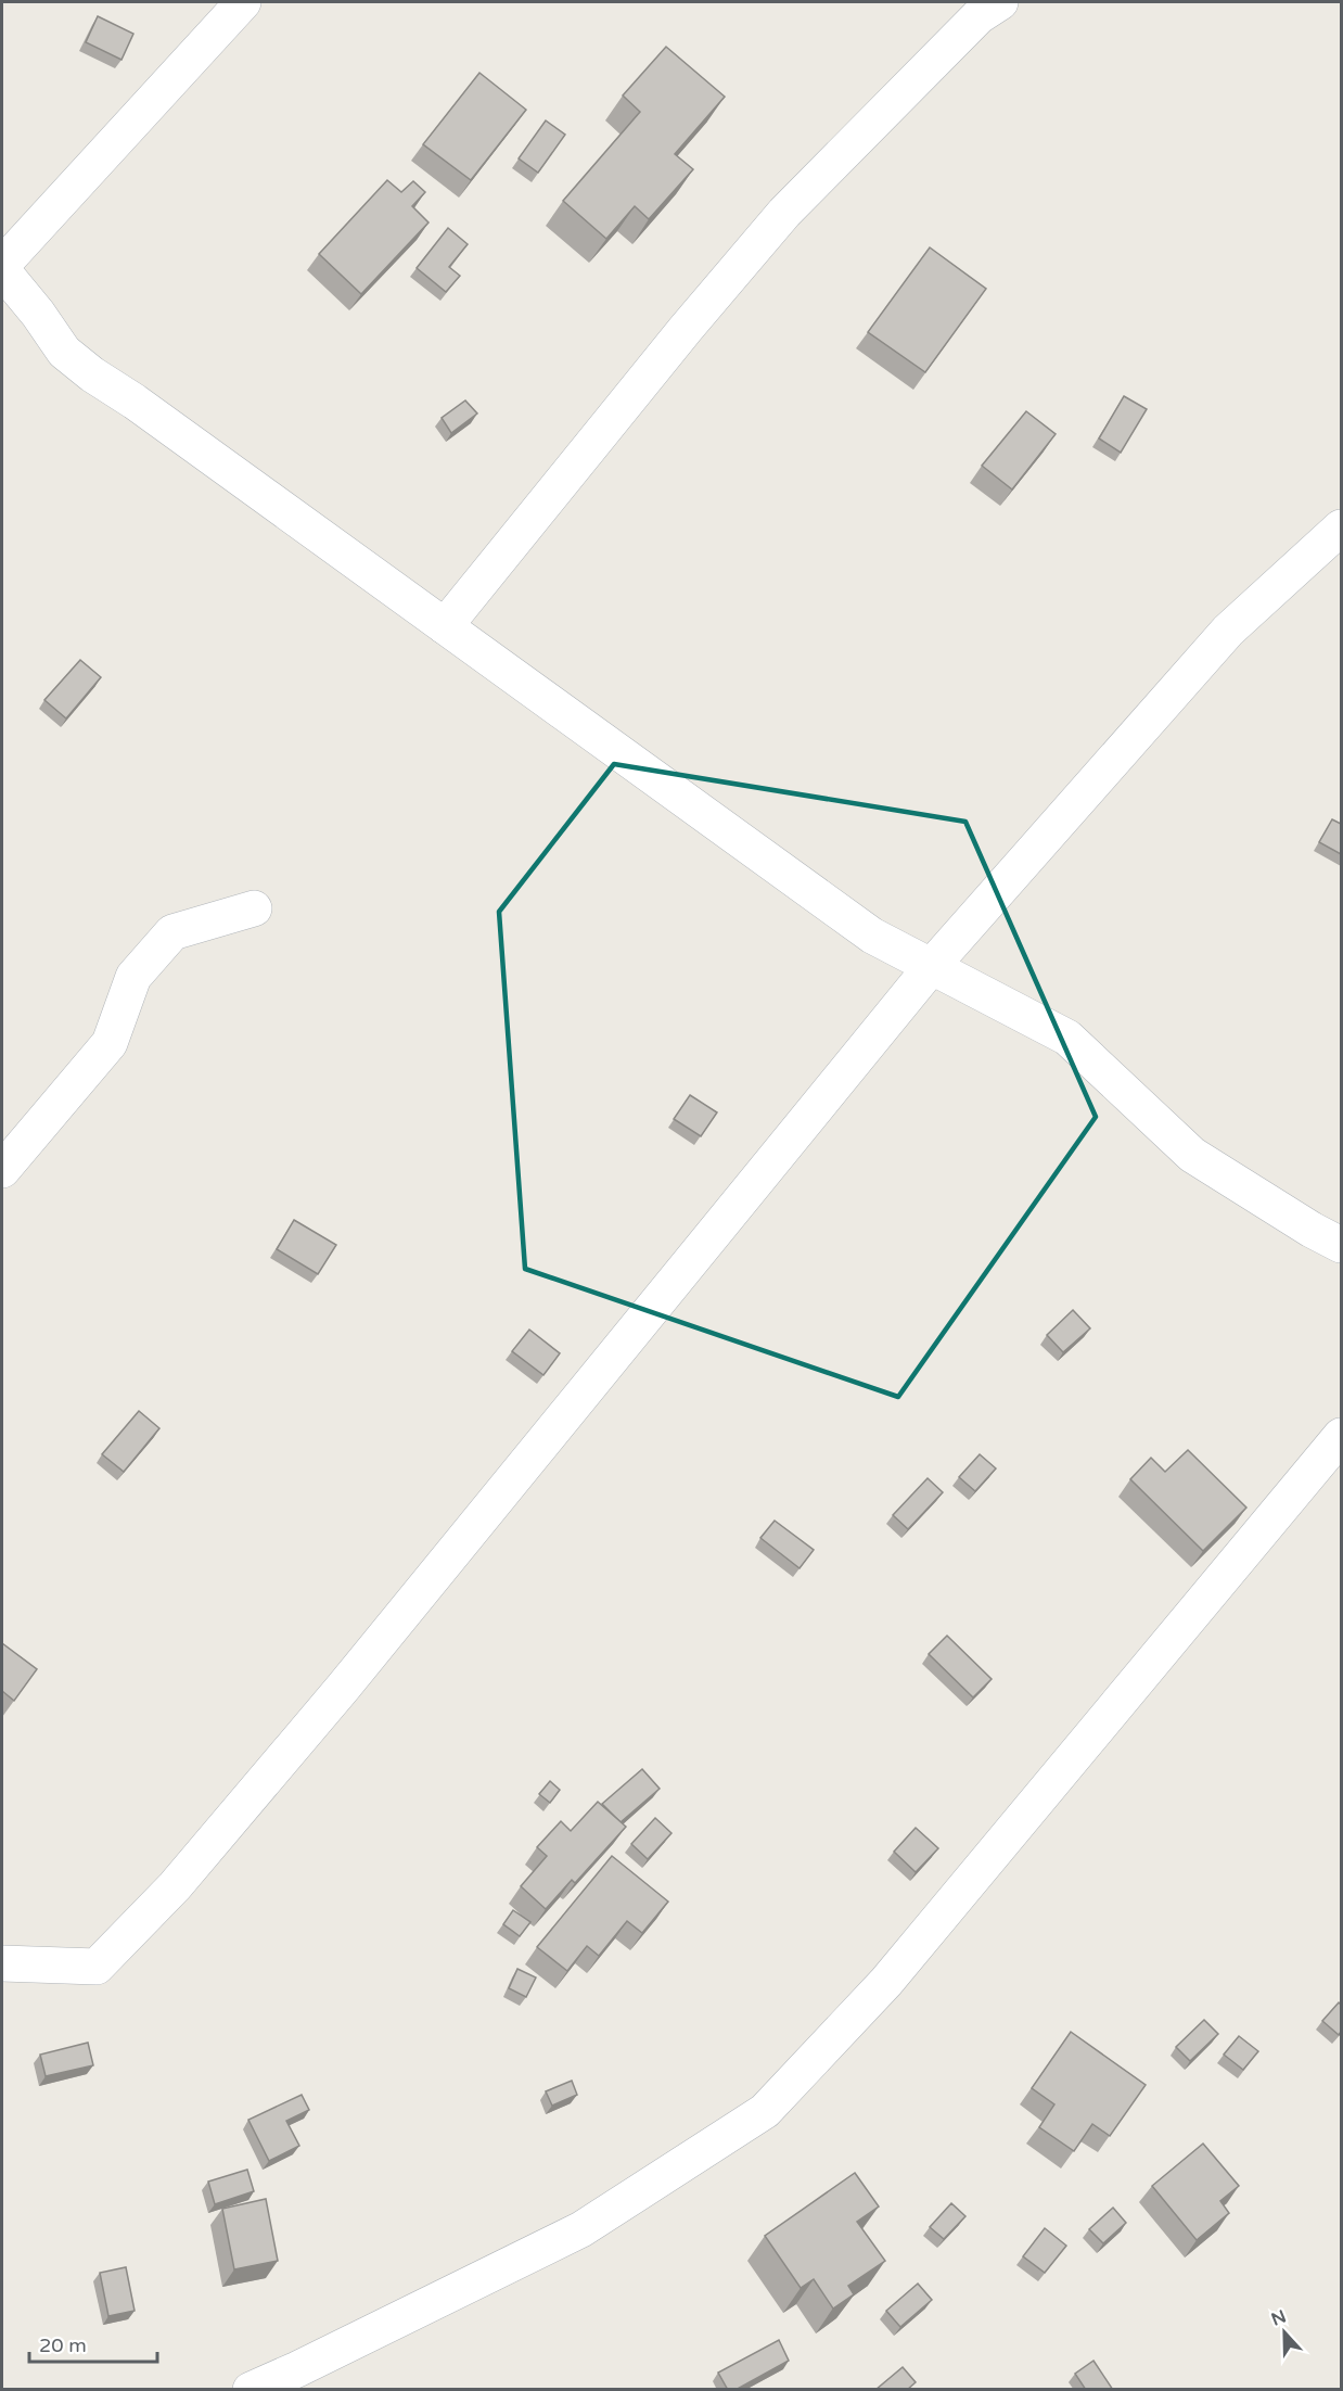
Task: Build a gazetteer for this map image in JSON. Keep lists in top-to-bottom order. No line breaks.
{"scale_bar":"20 m","north":"top"}
